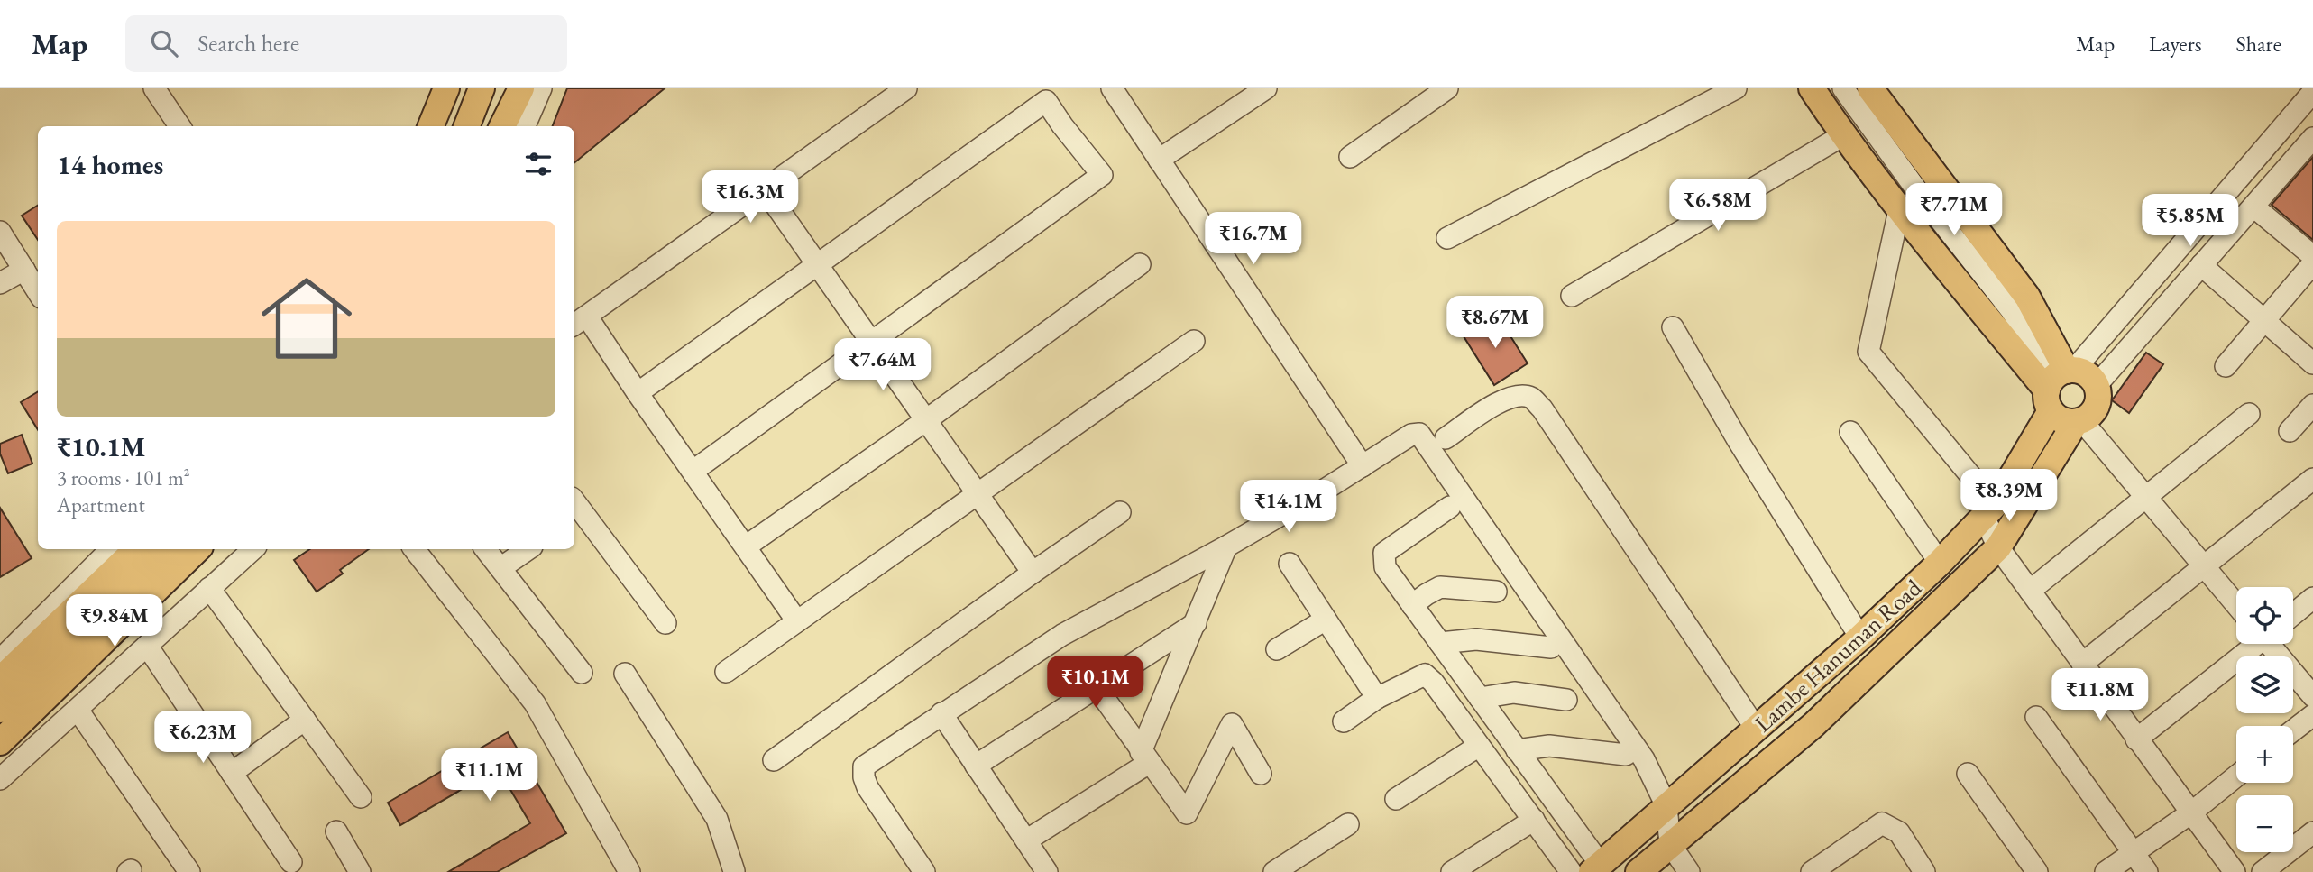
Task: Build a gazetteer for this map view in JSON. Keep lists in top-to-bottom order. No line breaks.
{"streets":{"main road":["Lambe Hanuman Road"]},"page":{"header":"Map","search":"Search here","nav":["Map","Layers","Share"],"heading":"14 homes","price":["₹16.3M","₹6.58M","₹7.71M","₹5.85M","₹16.7M","₹8.67M","₹7.64M","₹8.39M","₹14.1M","₹9.84M","₹10.1M","₹11.8M","₹6.23M","₹11.1M"],"list":[{"name":"₹10.1M","note":"3 rooms · 101 m² · Apartment"}],"map_buttons":["+","−"]}}
